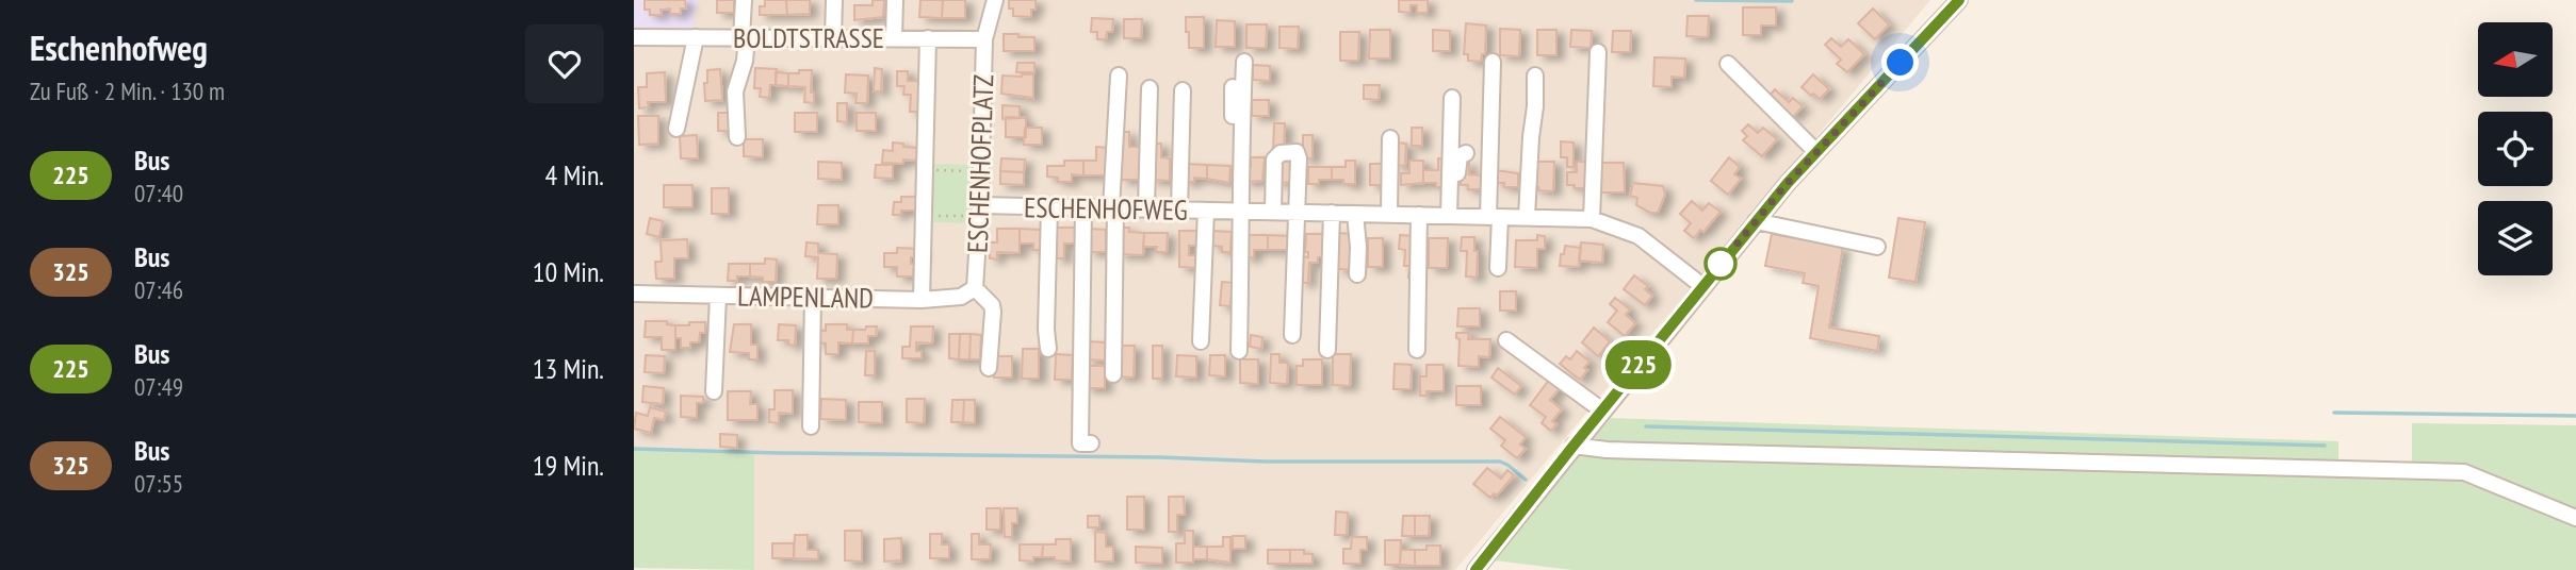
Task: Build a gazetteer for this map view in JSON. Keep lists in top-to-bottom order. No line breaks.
{"streets":{"street":["BOLDTSTRASSE","ESCHENHOFPLATZ","ESCHENHOFWEG","LAMPENLAND"]},"crossings":[["BOLDTSTRASSE","ESCHENHOFPLATZ"],["ESCHENHOFPLATZ","ESCHENHOFWEG"],["ESCHENHOFPLATZ","LAMPENLAND"]],"lines":["bus line 225"],"north":"left","page":{"heading":["Eschenhofweg","Zu Fuß · 2 Min. · 130 m"],"on_map":"225","list":[{"mark":"225","name":"Bus","note":"07:40","value":"4 Min."},{"mark":"325","name":"Bus","note":"07:46","value":"10 Min."},{"mark":"225","name":"Bus","note":"07:49","value":"13 Min."},{"mark":"325","name":"Bus","note":"07:55","value":"19 Min."}]}}
